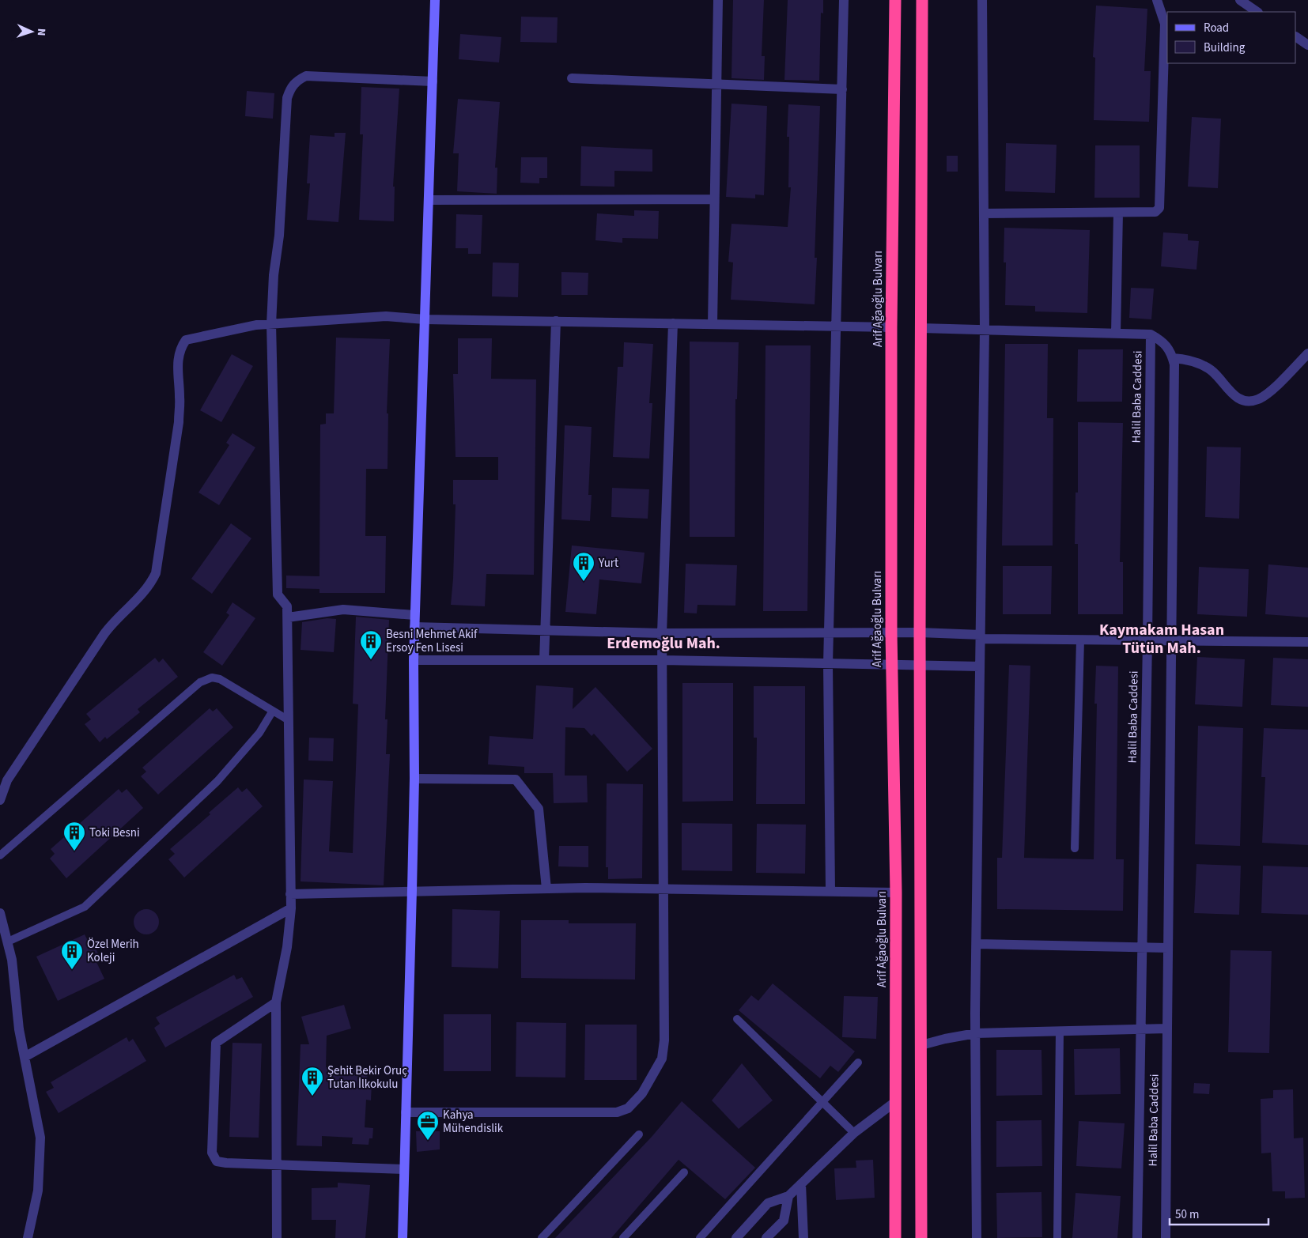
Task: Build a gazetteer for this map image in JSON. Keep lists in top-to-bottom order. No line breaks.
{"streets":{"highway":["Arif Ağaoğlu Bulvarı"],"street":["Halil Baba Caddesi"]},"districts":["Kaymakam Hasan Tütün Mah.","Erdemoğlu Mah."],"places":{"building":["Yurt","Besni Mehmet Akif Ersoy Fen Lisesi","Toki Besni","Özel Merih Koleji","Şehit Bekir Oruç Tutan İlkokulu"],"office":["Kahya Mühendislik"]},"legend":["Road","Building"],"scale_bar":"50 m","north":"right"}
